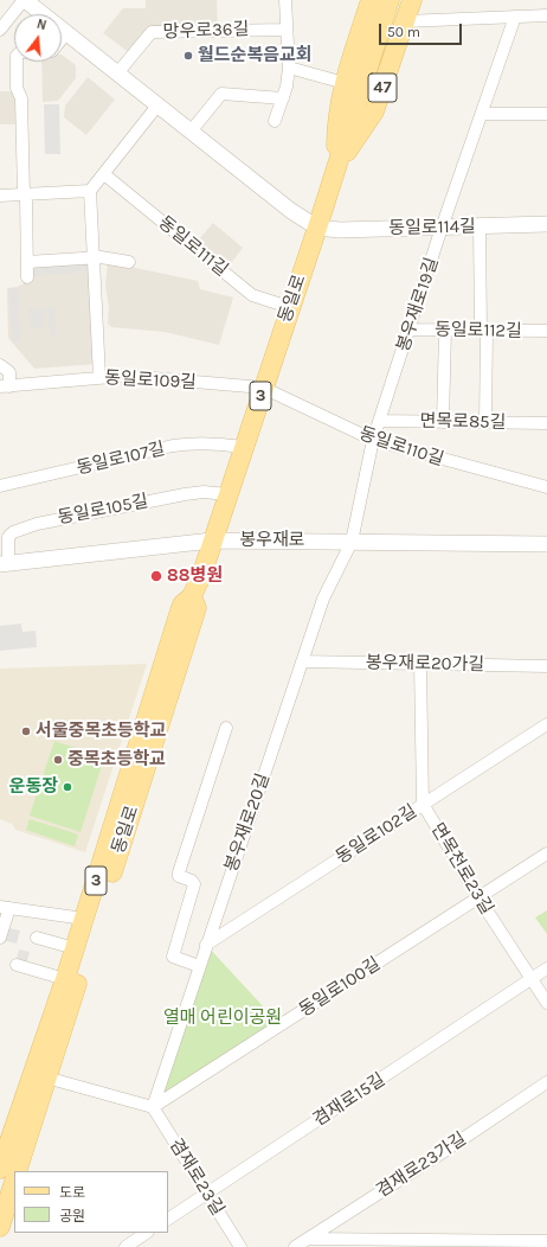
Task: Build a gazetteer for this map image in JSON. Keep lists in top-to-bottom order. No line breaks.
{"streets":{"main road":["47","동일로","3"],"street":["망우로36길","동일로114길","동일로111길","봉우재로19길","동일로112길","동일로109길","면목로85길","동일로110길","동일로107길","동일로105길","봉우재로","봉우재로20가길","봉우재로20길","동일로102길","면목천로23길","동일로100길","겸재로15길","겸재로23가길","겸재로23길"]},"crossings":[["47","동일로"],["동일로114길","동일로"],["동일로114길","봉우재로19길"],["동일로111길","동일로"],["동일로","동일로109길"],["동일로","동일로110길"],["동일로","동일로107길"],["동일로","동일로105길"],["동일로","봉우재로"],["봉우재로19길","동일로112길"],["봉우재로19길","면목로85길"],["봉우재로19길","동일로110길"],["봉우재로19길","봉우재로"],["봉우재로19길","봉우재로20길"],["동일로109길","동일로110길"],["동일로105길","봉우재로"],["봉우재로","봉우재로20길"],["봉우재로20가길","봉우재로20길"],["봉우재로20가길","면목천로23길"],["봉우재로20길","동일로102길"],["봉우재로20길","동일로100길"],["봉우재로20길","겸재로23길"],["동일로102길","면목천로23길"],["면목천로23길","동일로100길"],["면목천로23길","겸재로15길"],["동일로100길","겸재로23길"],["겸재로15길","겸재로23길"]],"parks":["열매 어린이공원"],"places":["월드순복음교회","88병원","서울중목초등학교","중목초등학교","운동장"],"legend":["도로","공원"],"scale_bar":"50 m","north":"top"}
